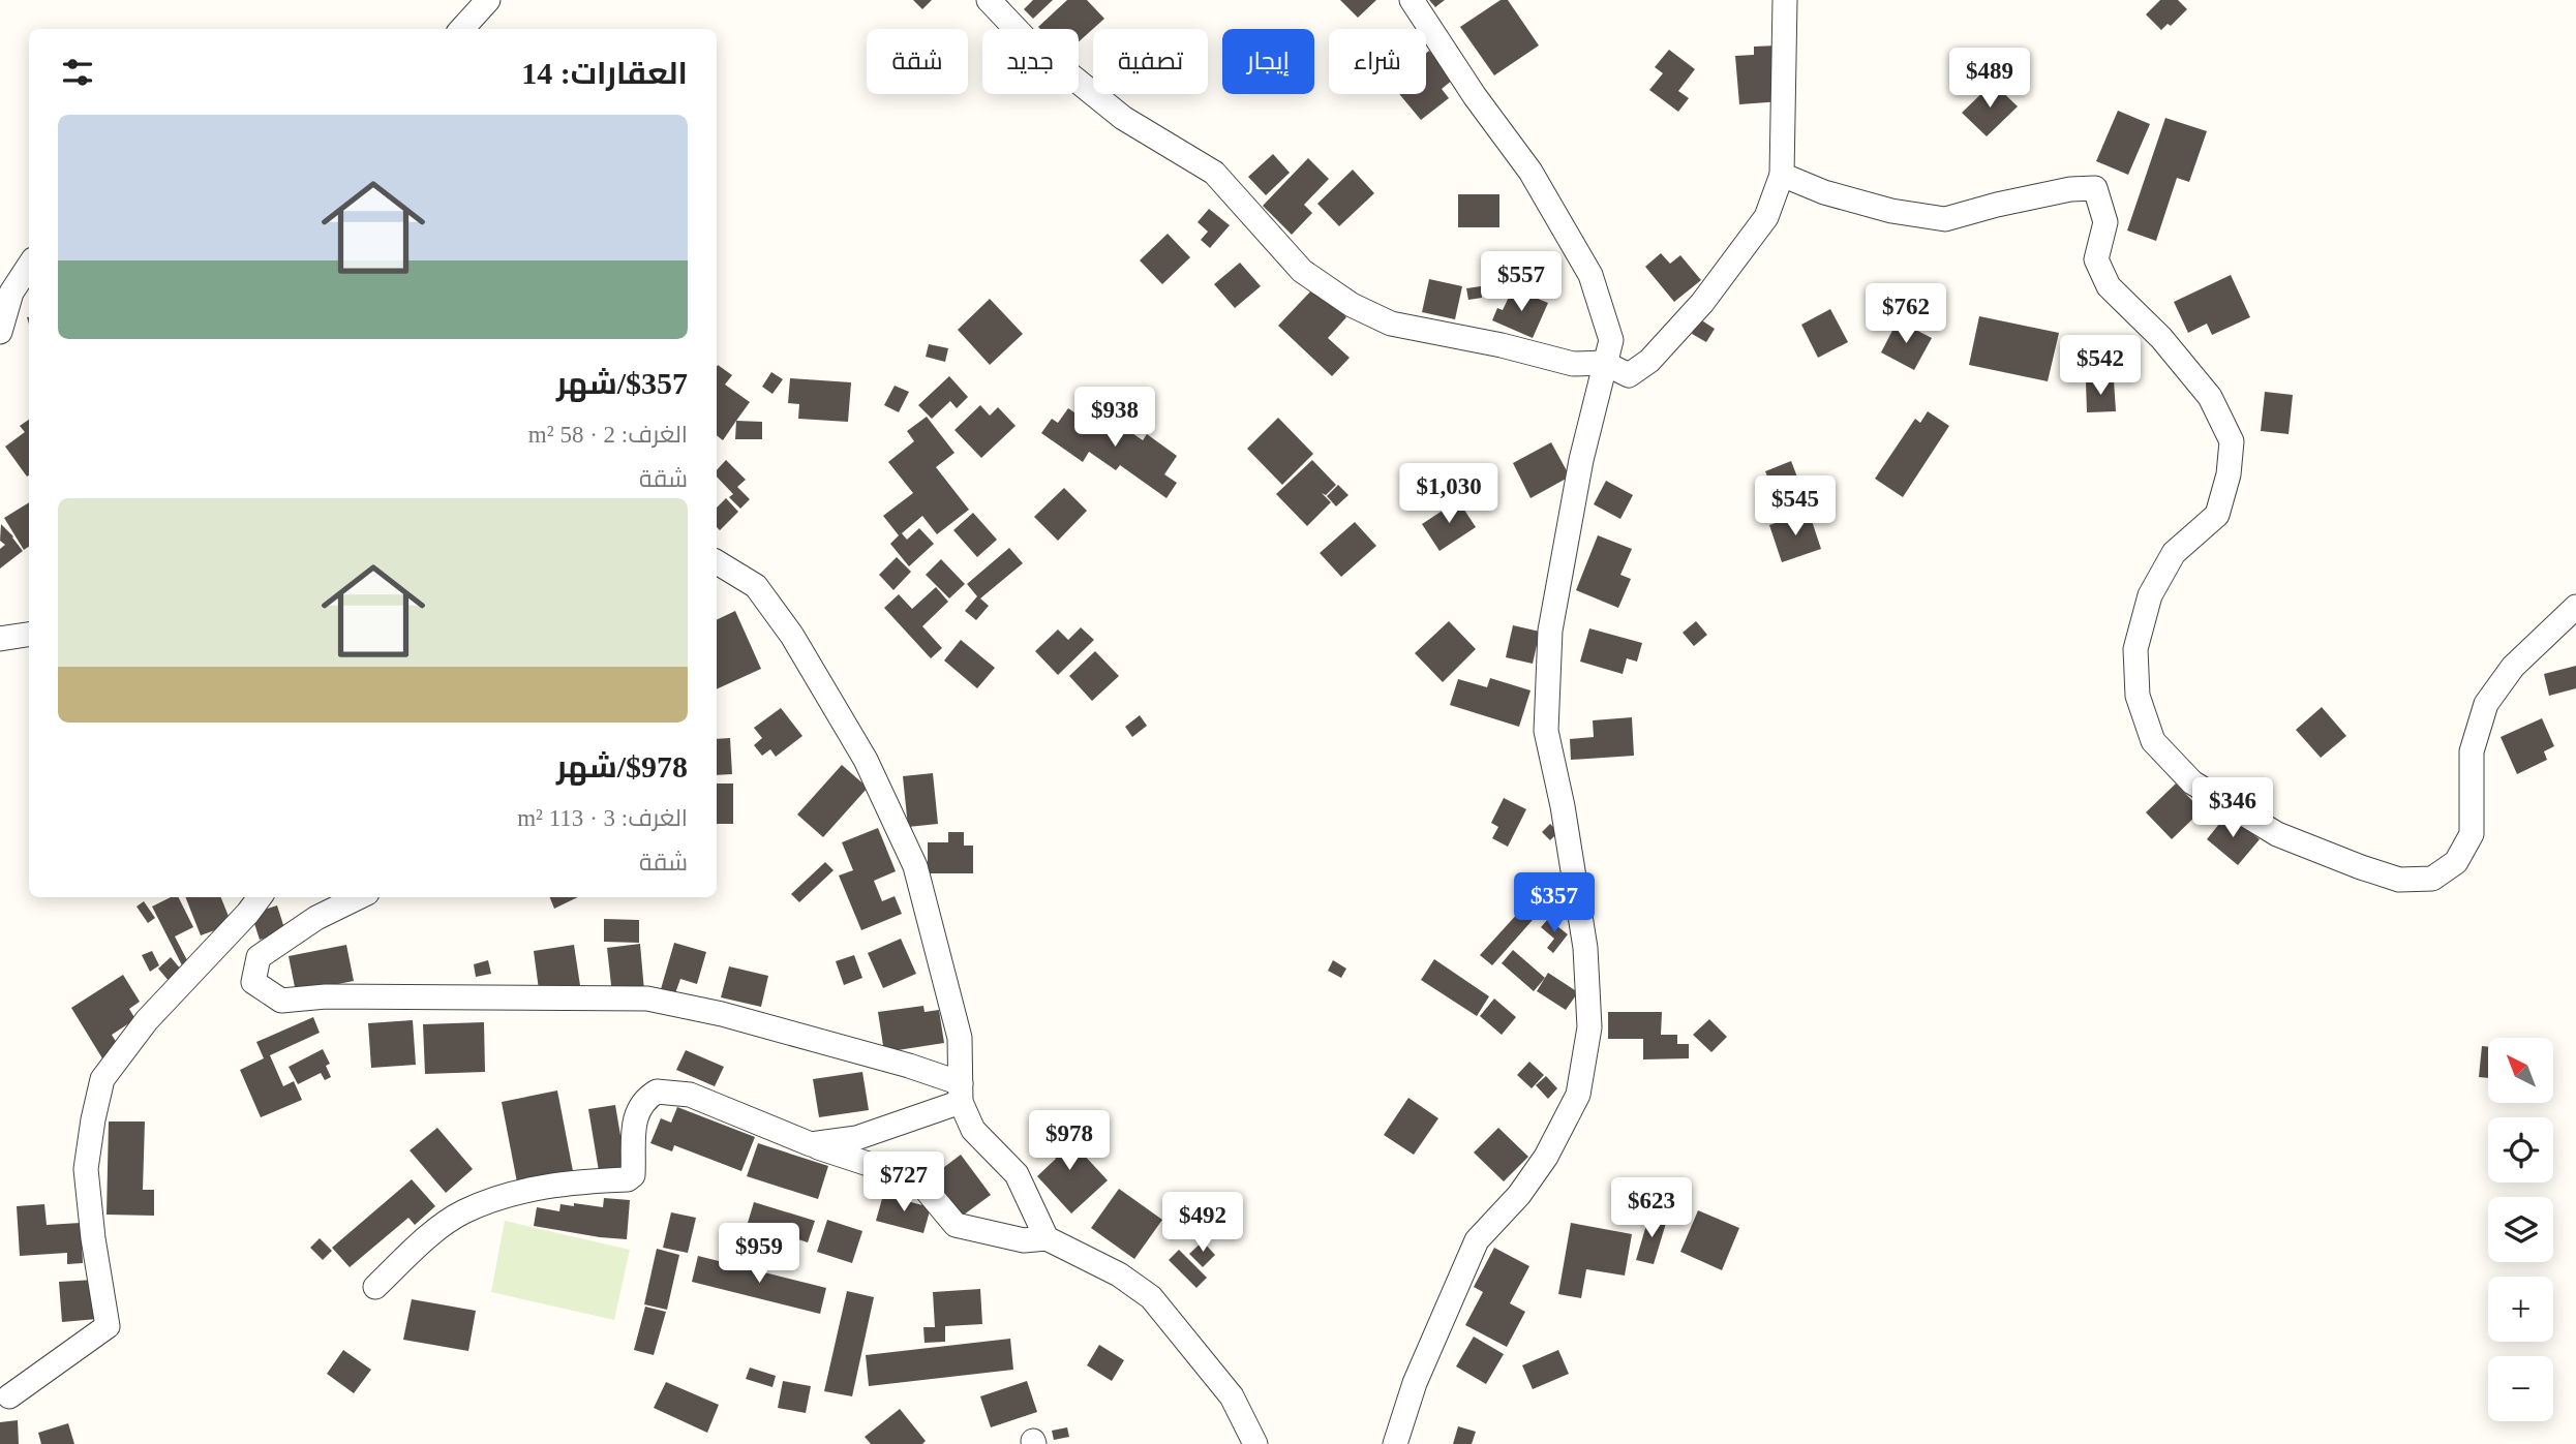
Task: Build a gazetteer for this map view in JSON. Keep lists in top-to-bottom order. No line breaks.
{"north":"top left","page":{"chip":["شراء","إيجار","تصفية","جديد","شقة"],"heading":"العقارات: 14","price":["$489","$557","$762","$542","$938","$1,030","$545","$346","$357","$978","$727","$623","$492","$959"],"list":[{"name":"$357/شهر","note":"الغرف: 2 · 58 m² · شقة"},{"name":"$978/شهر","note":"الغرف: 3 · 113 m² · شقة"}],"map_buttons":["+","−"]}}
